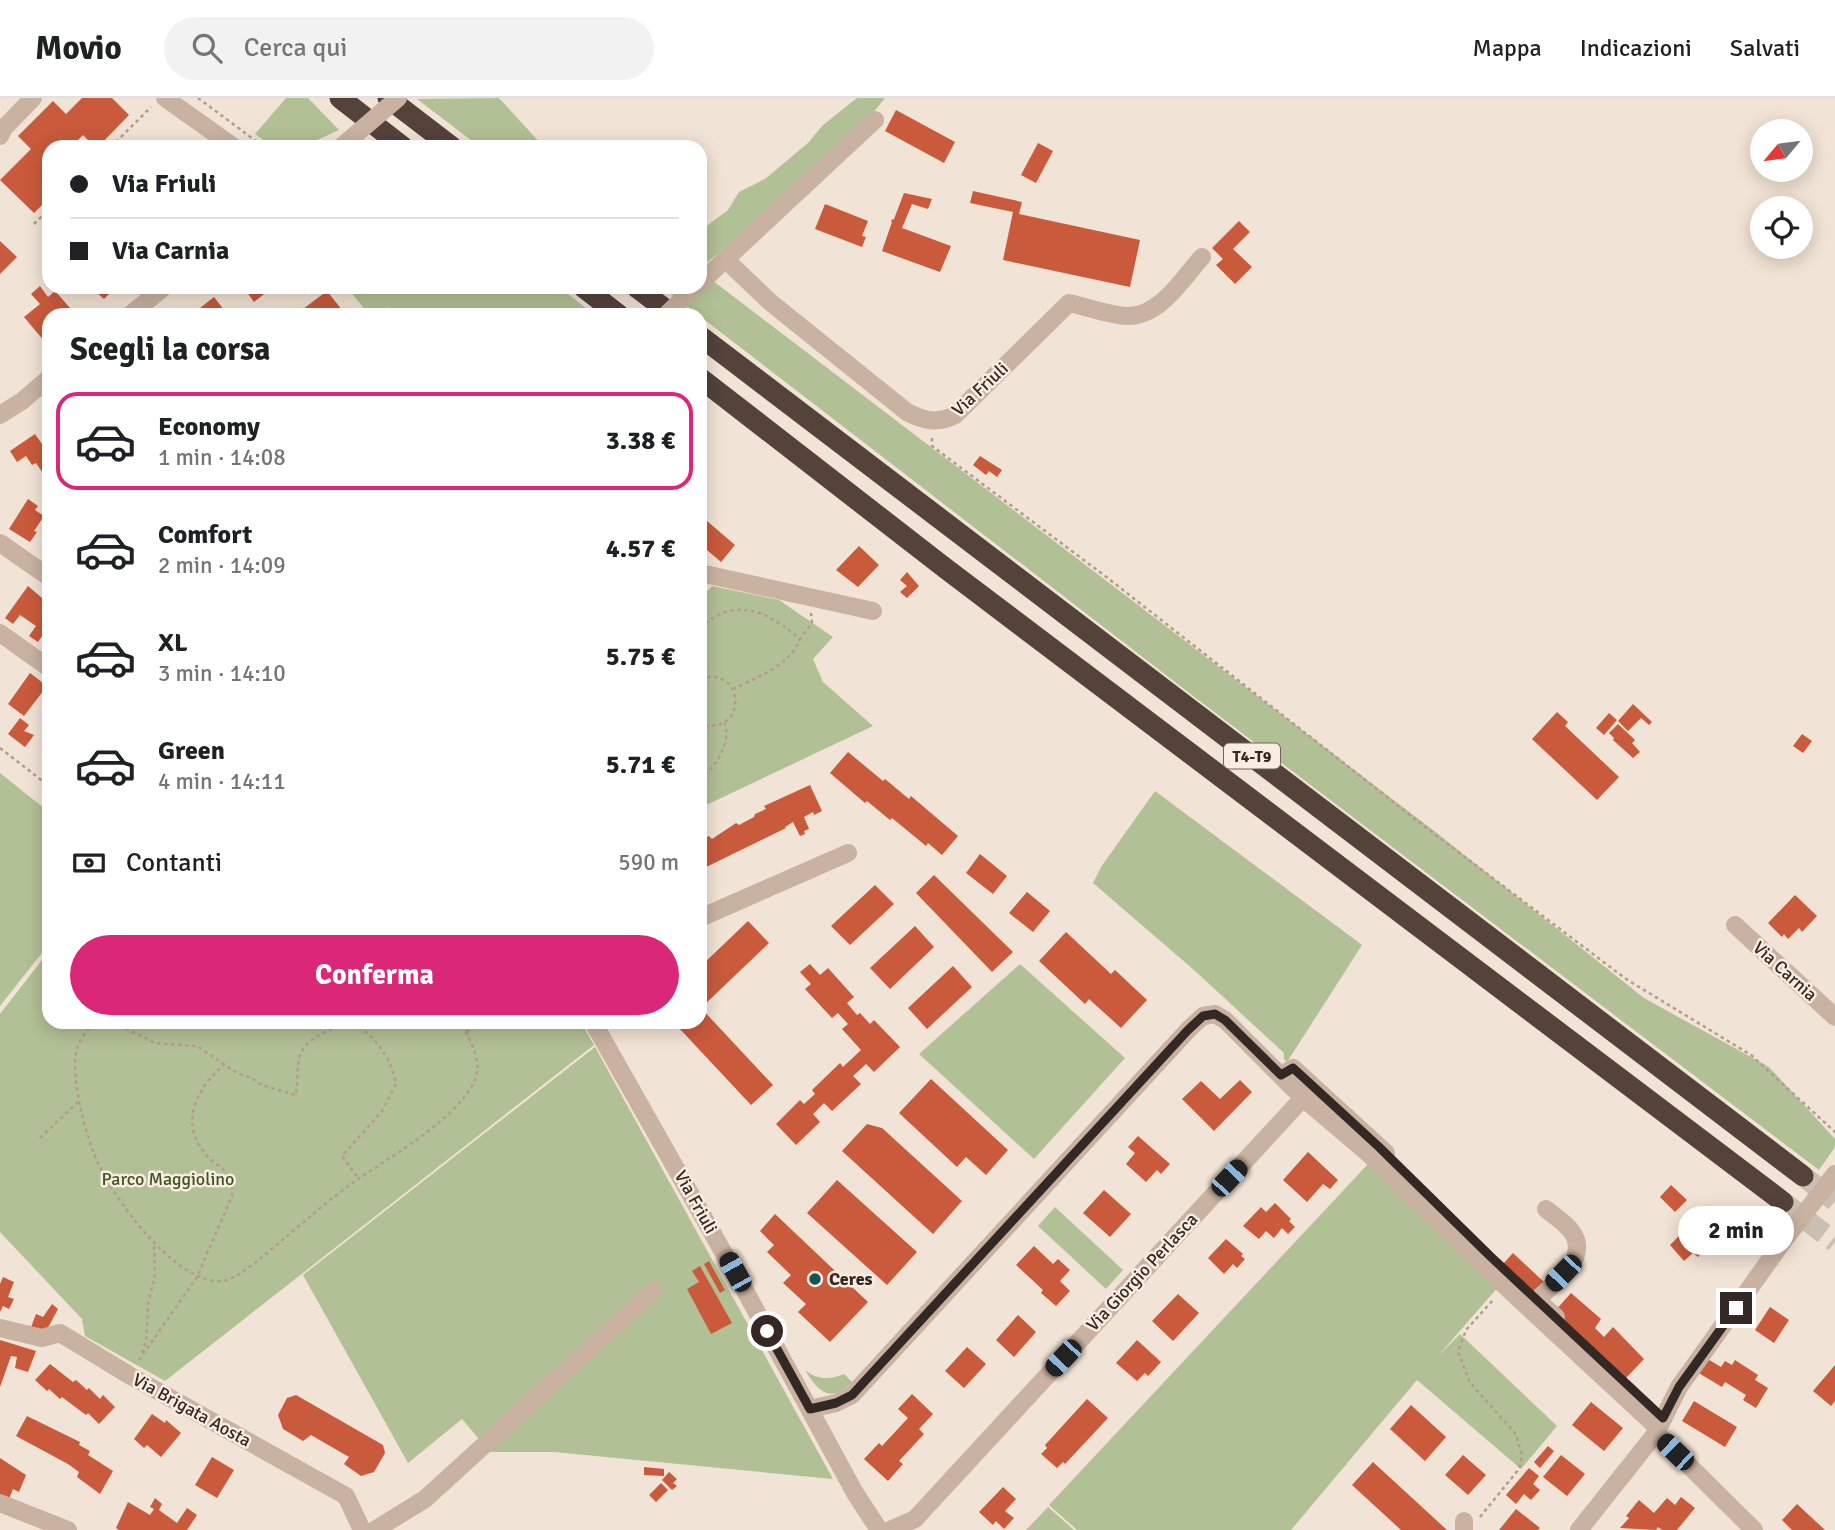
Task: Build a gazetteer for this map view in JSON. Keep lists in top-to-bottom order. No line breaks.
{"streets":{"highway":["T4-T9"],"street":["Via Friuli","Via Carnia","Via Giorgio Perlasca","Via Brigata Aosta"]},"parks":["Parco Maggiolino"],"places":["Ceres"],"north":"bottom left","page":{"header":"Movio","search":"Cerca qui","nav":["Mappa","Indicazioni","Salvati"],"banner":["Via Friuli","Via Carnia"],"heading":"Scegli la corsa","list":[{"name":"Economy","note":"1 min · 14:08","value":"3.38 €"},{"name":"Comfort","note":"2 min · 14:09","value":"4.57 €"},{"name":"XL","note":"3 min · 14:10","value":"5.75 €"},{"name":"Green","note":"4 min · 14:11","value":"5.71 €"}],"pay":["Contanti","590 m"],"buttons":"Conferma","bubble":"2 min"}}
